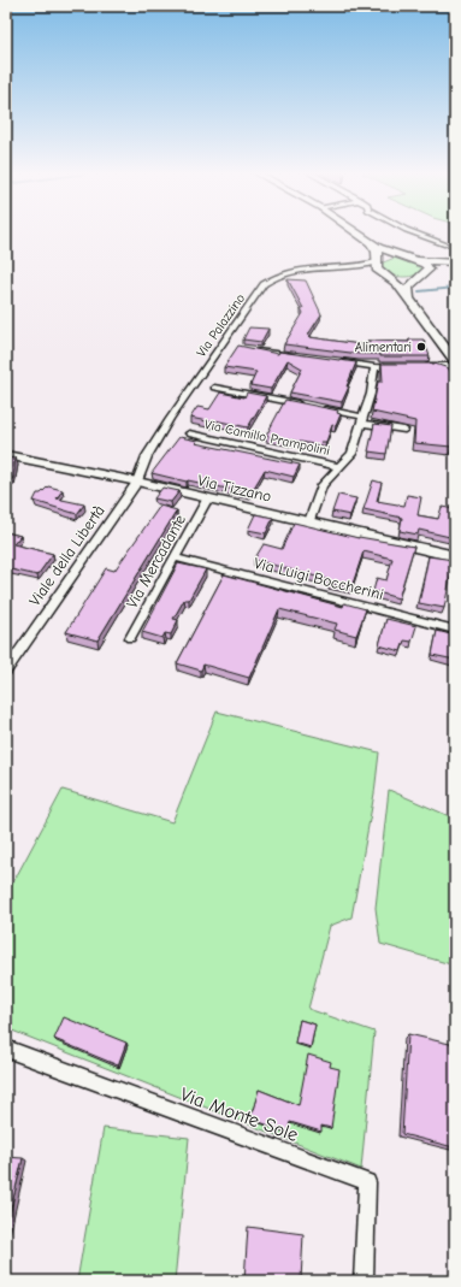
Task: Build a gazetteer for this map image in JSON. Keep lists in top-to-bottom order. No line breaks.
{"streets":{"main road":["Via Tizzano"],"street":["Via Palazzino","Via Camillo Prampolini","Viale della Libertà","Via Mercadante","Via Luigi Boccherini","Via Monte Sole"]},"crossings":[["Via Palazzino","Via Tizzano"],["Via Palazzino","Viale della Libertà"],["Via Tizzano","Viale della Libertà"],["Via Tizzano","Via Mercadante"],["Via Mercadante","Via Luigi Boccherini"]],"places":["Alimentari"]}
